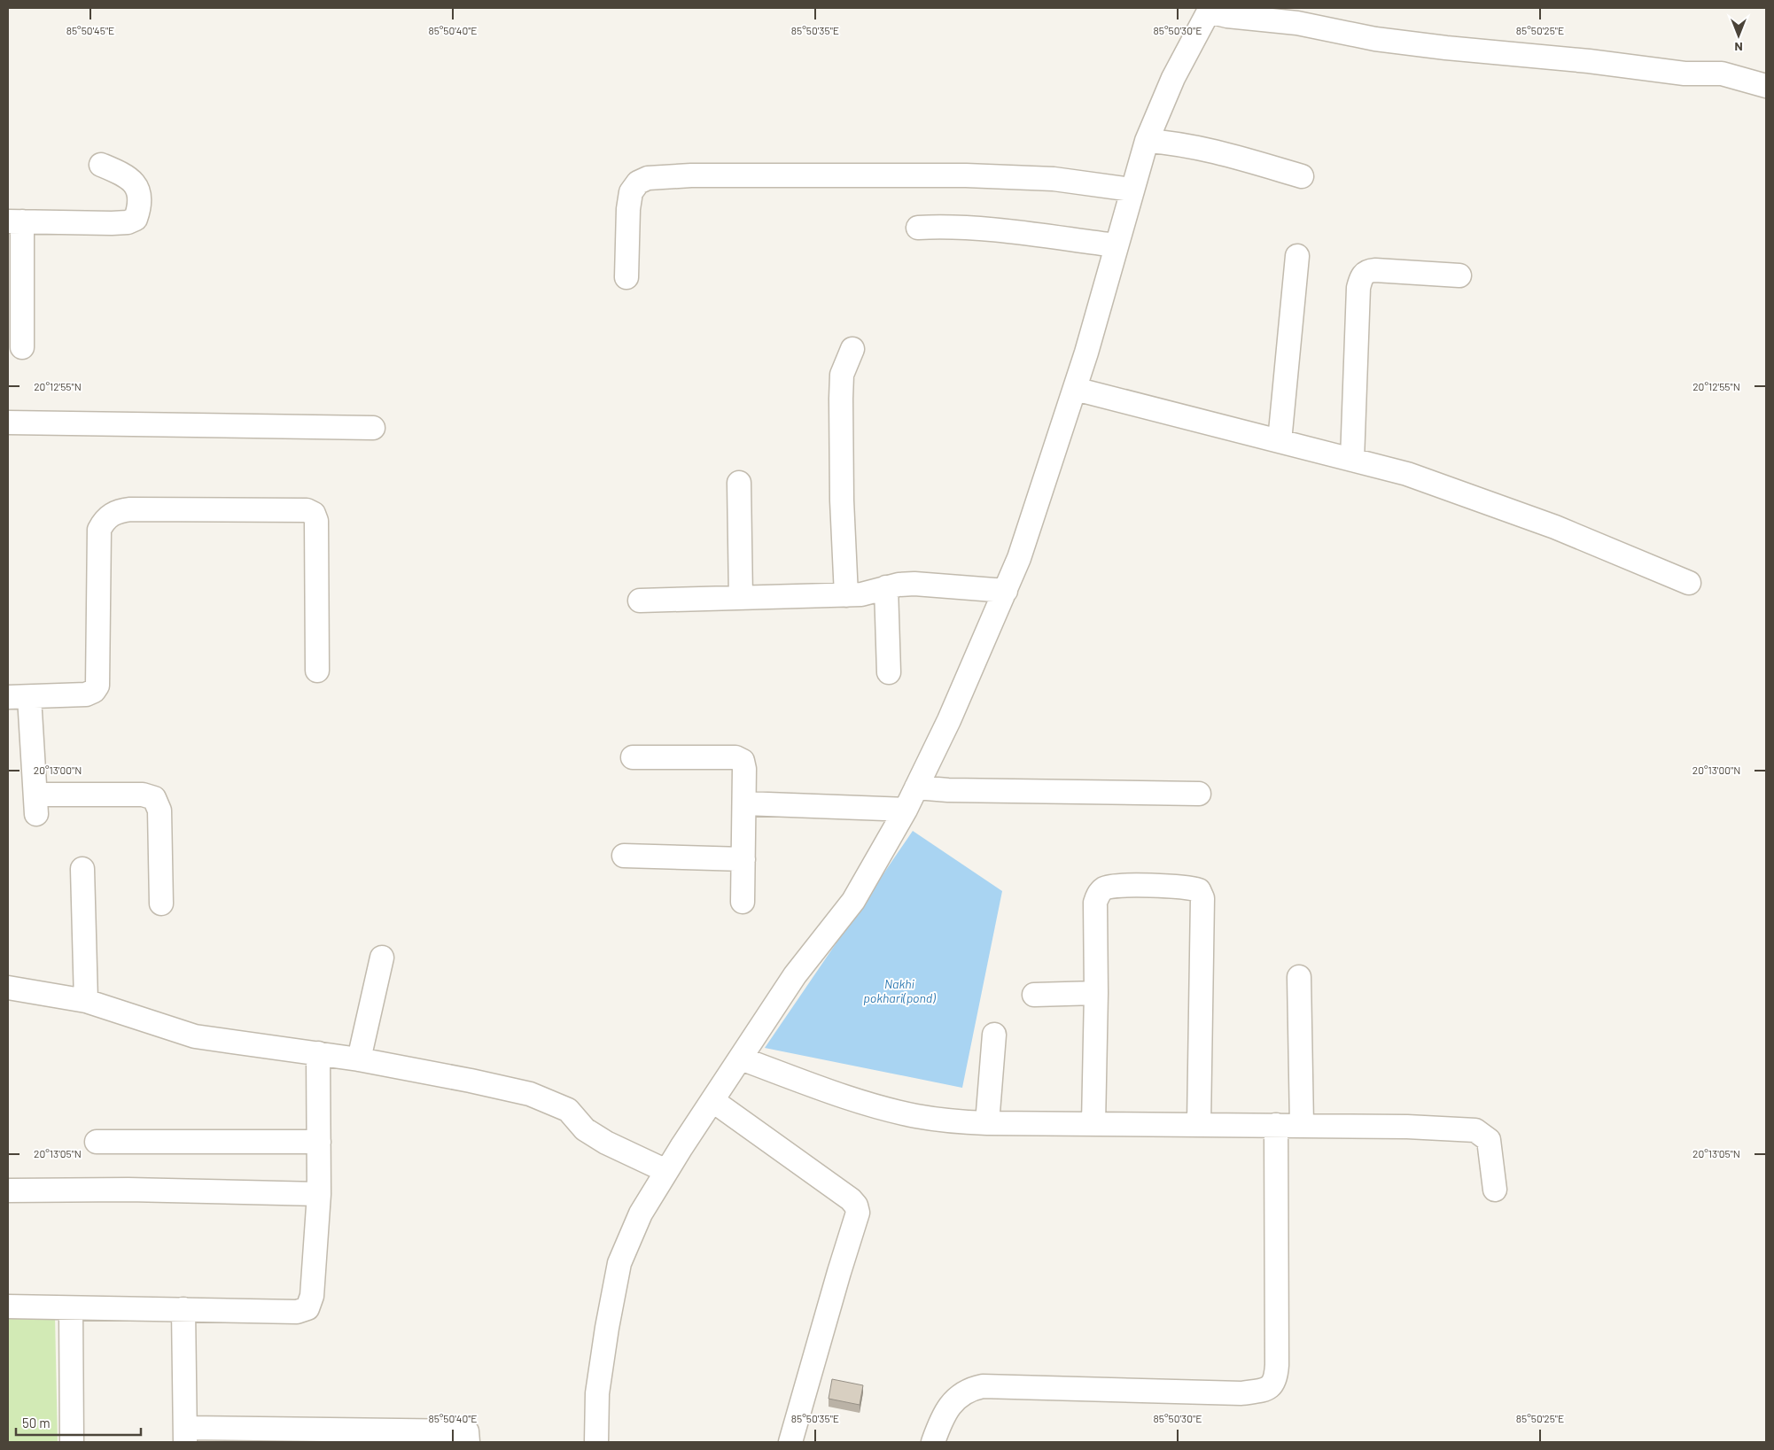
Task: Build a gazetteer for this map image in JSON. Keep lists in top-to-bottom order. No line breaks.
{"water":["Nakhi pokhari(pond)"],"scale_bar":"50 m","north":"bottom","coordinates":["85°50'45\"E","85°50'40\"E","85°50'35\"E","85°50'30\"E","85°50'25\"E","20°12'55\"N","20°13'00\"N","20°13'05\"N"]}
